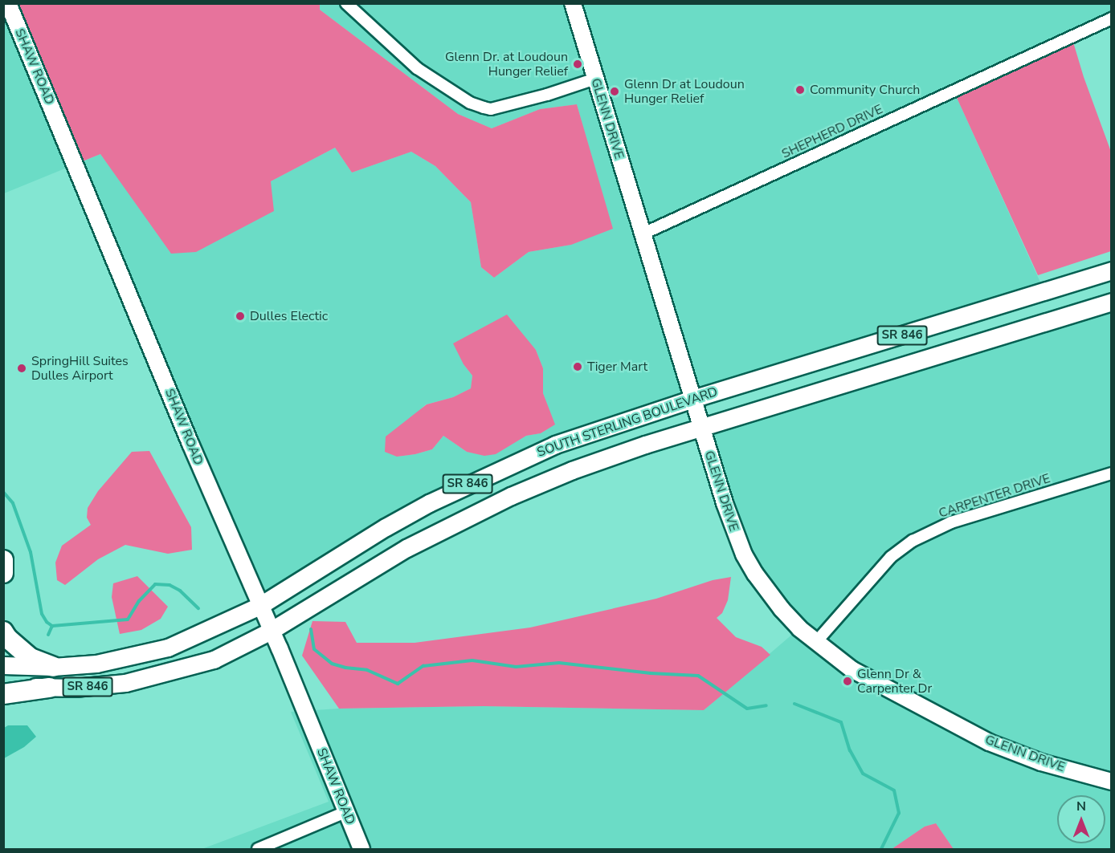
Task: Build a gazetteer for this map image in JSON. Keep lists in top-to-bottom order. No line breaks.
{"streets":{"main road":["SR 846","SOUTH STERLING BOULEVARD"],"street":["SHAW ROAD","GLENN DRIVE","SHEPHERD DRIVE","CARPENTER DRIVE"]},"crossings":[["SHAW ROAD","SOUTH STERLING BOULEVARD"],["GLENN DRIVE","SHEPHERD DRIVE"],["GLENN DRIVE","SOUTH STERLING BOULEVARD"],["GLENN DRIVE","CARPENTER DRIVE"]],"places":["Glenn Dr. at Loudoun Hunger Relief","Community Church","Glenn Dr at Loudoun Hunger Relief","Dulles Electic","Tiger Mart","SpringHill Suites Dulles Airport","Glenn Dr & Carpenter Dr"],"north":"top"}
